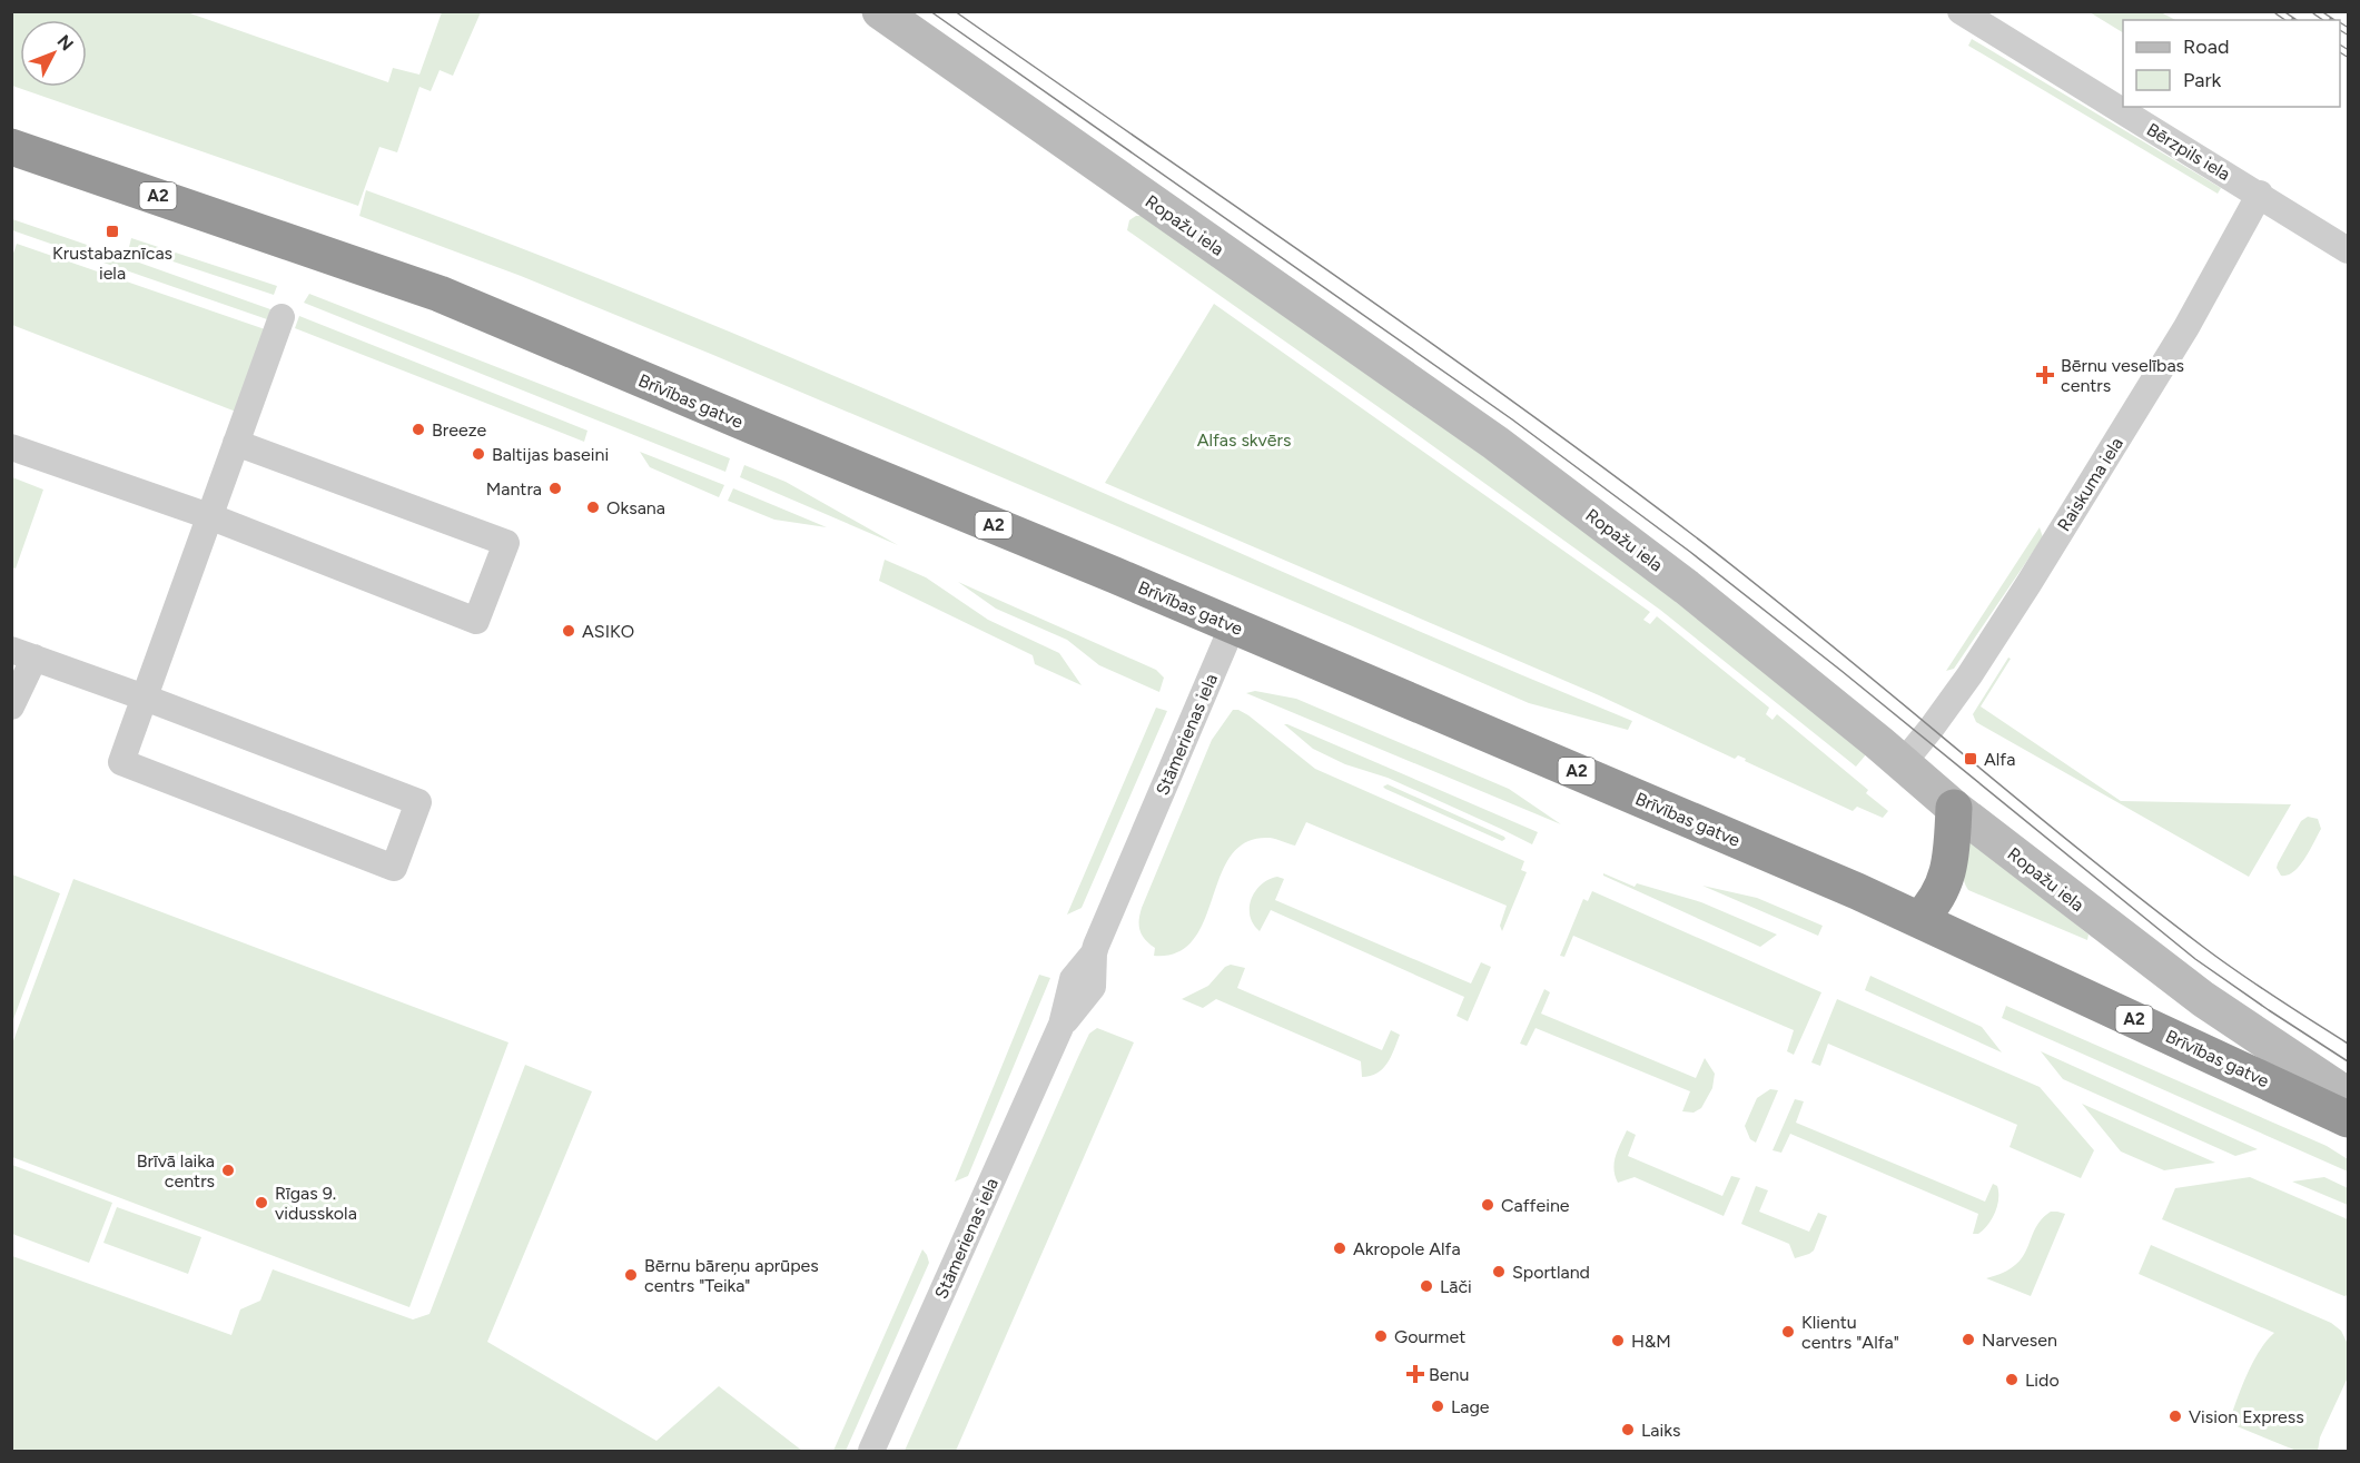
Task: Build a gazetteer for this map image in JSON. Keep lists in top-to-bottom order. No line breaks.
{"streets":{"highway":["A2","Brīvības gatve"],"street":["Bērzpils iela","Ropažu iela","Raiskuma iela","Stāmerienas iela"]},"crossings":[["Bērzpils iela","Raiskuma iela"],["Ropažu iela","Raiskuma iela"],["Brīvības gatve","Stāmerienas iela"]],"parks":["Alfas skvērs"],"places":{"transit":["Krustabaznīcas iela","Alfa"],"health":["Bērnu veselības centrs","Benu"],"other":["Breeze","Baltijas baseini","Mantra","Oksana","ASIKO","Brīvā laika centrs","Rīgas 9. vidusskola","Caffeine","Akropole Alfa","Sportland","Bērnu bāreņu aprūpes centrs \"Teika\"","Lāči","Klientu centrs \"Alfa\"","Gourmet","Narvesen","H&M","Lido","Lage","Vision Express","Laiks"]},"legend":["Road","Park"],"north":"top right"}
